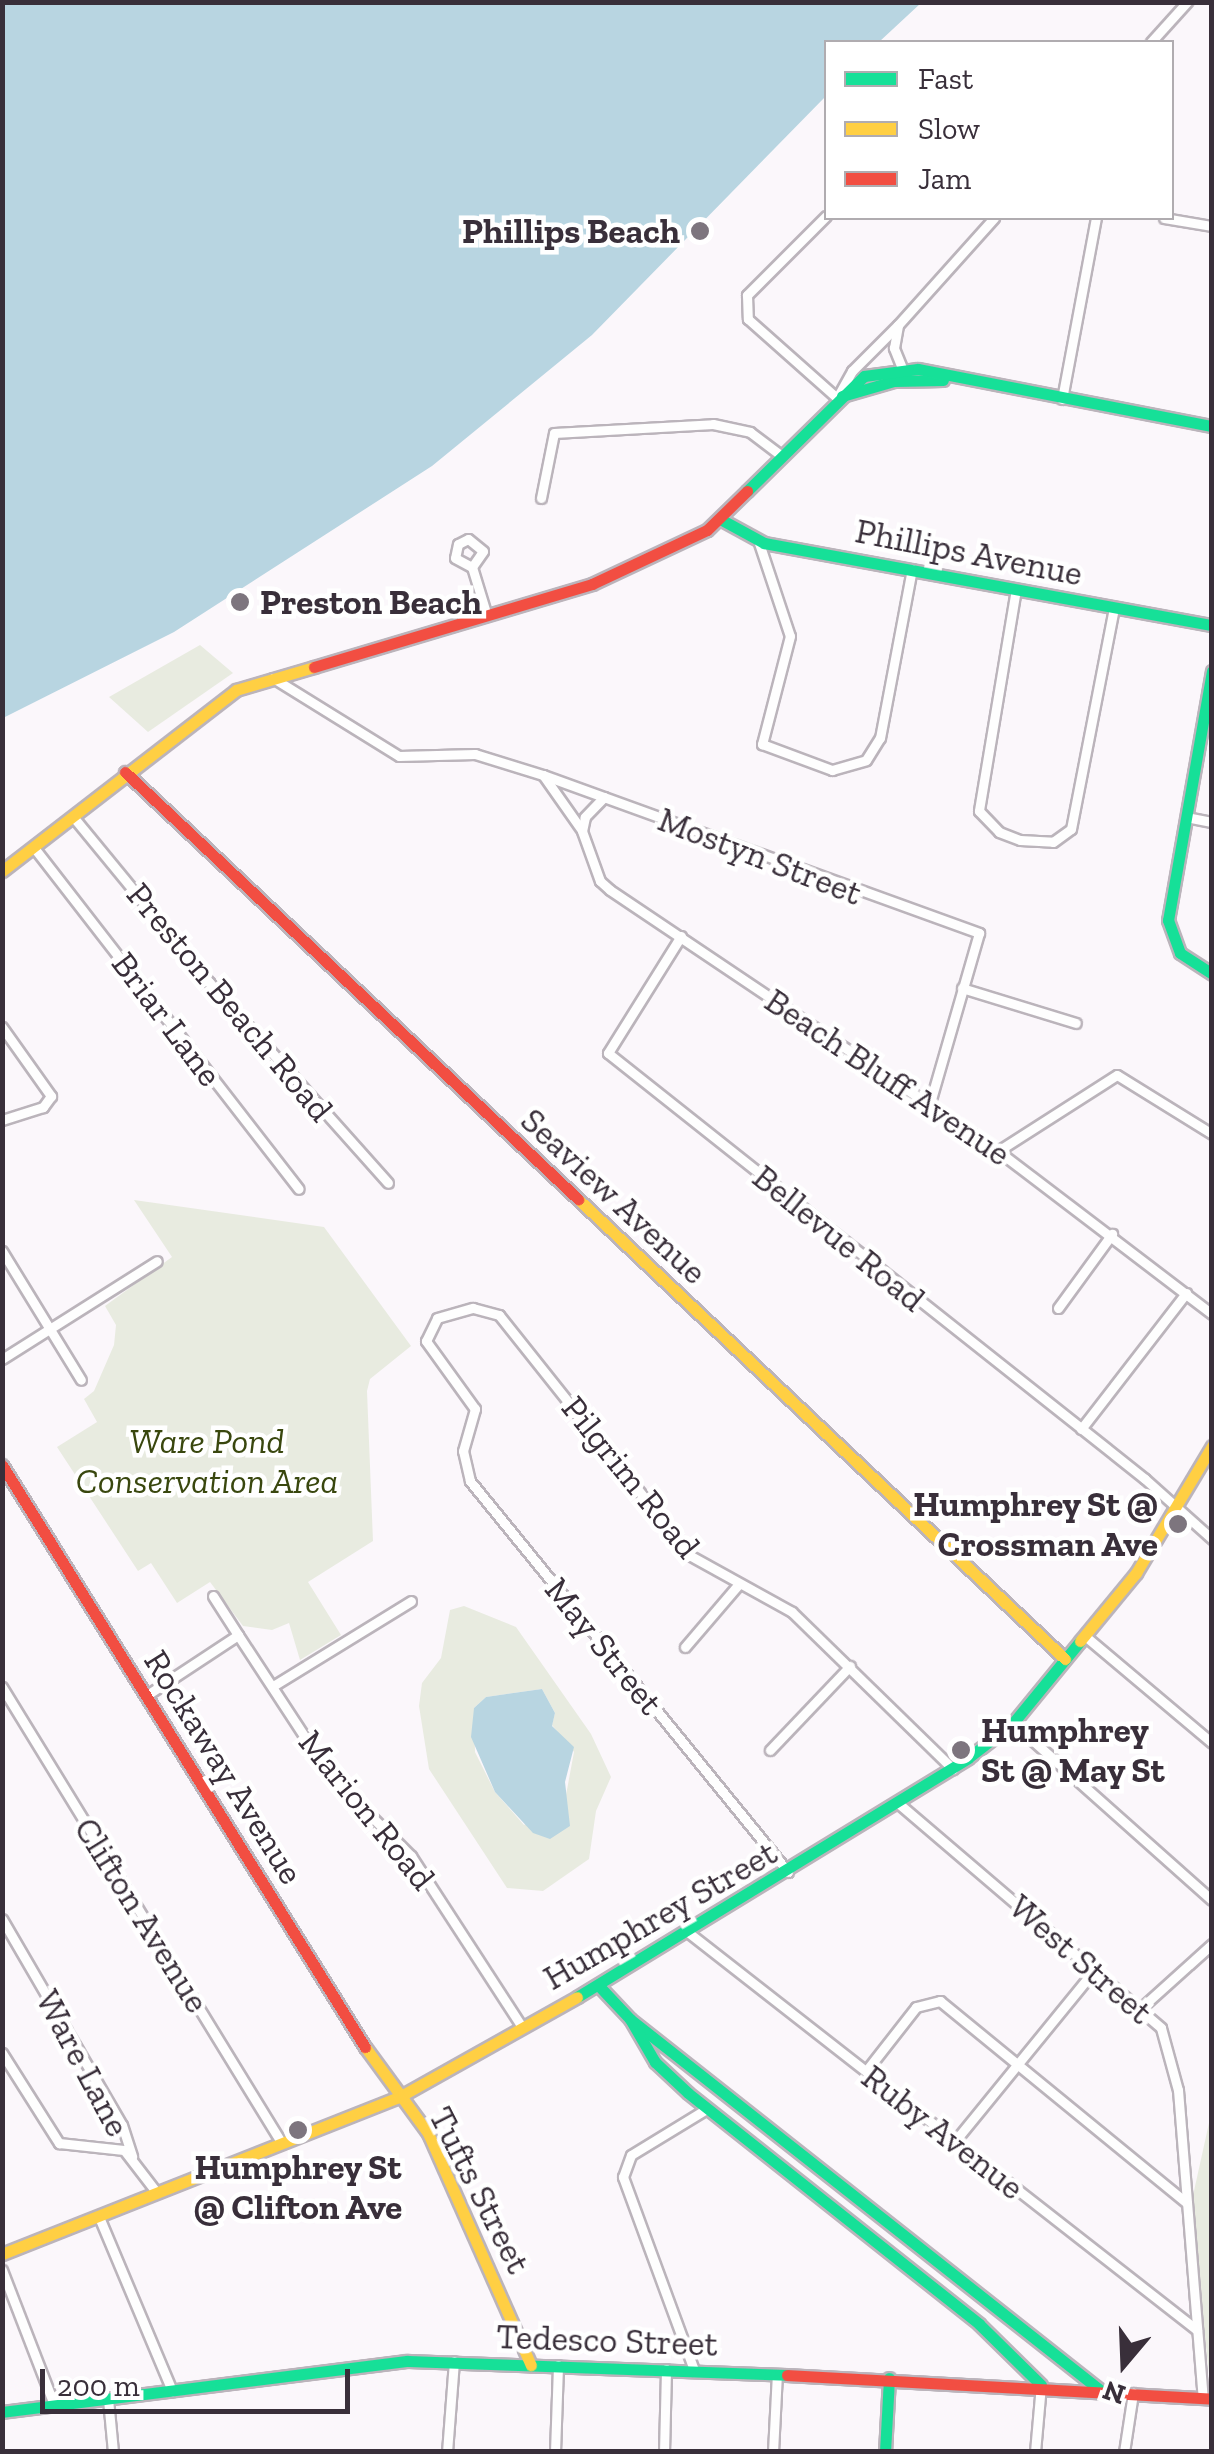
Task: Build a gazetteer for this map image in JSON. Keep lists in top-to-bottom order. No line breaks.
{"streets":{"main road":["Phillips Avenue","Seaview Avenue","Rockaway Avenue","Humphrey Street","Tufts Street","Tedesco Street"],"street":["Mostyn Street","Preston Beach Road","Briar Lane","Beach Bluff Avenue","Bellevue Road","Pilgrim Road","May Street","Marion Road","Clifton Avenue","West Street","Ware Lane","Ruby Avenue"]},"crossings":[["Mostyn Street","Beach Bluff Avenue"],["Beach Bluff Avenue","Bellevue Road"],["Seaview Avenue","Humphrey Street"],["Bellevue Road","Humphrey Street"],["Pilgrim Road","May Street"],["Pilgrim Road","Humphrey Street"],["May Street","Humphrey Street"],["Rockaway Avenue","Humphrey Street"],["Rockaway Avenue","Tufts Street"],["Marion Road","Humphrey Street"],["Clifton Avenue","Humphrey Street"],["Humphrey Street","West Street"],["Humphrey Street","Ware Lane"],["Humphrey Street","Ruby Avenue"],["Humphrey Street","Tufts Street"],["West Street","Ruby Avenue"],["West Street","Tedesco Street"],["Tufts Street","Tedesco Street"]],"parks":["Ware Pond Conservation Area"],"places":["Phillips Beach","Preston Beach","Humphrey St @ Crossman Ave","Humphrey St @ May St","Humphrey St @ Clifton Ave"],"legend":["Fast","Slow","Jam"],"scale_bar":"200 m","north":"bottom"}
